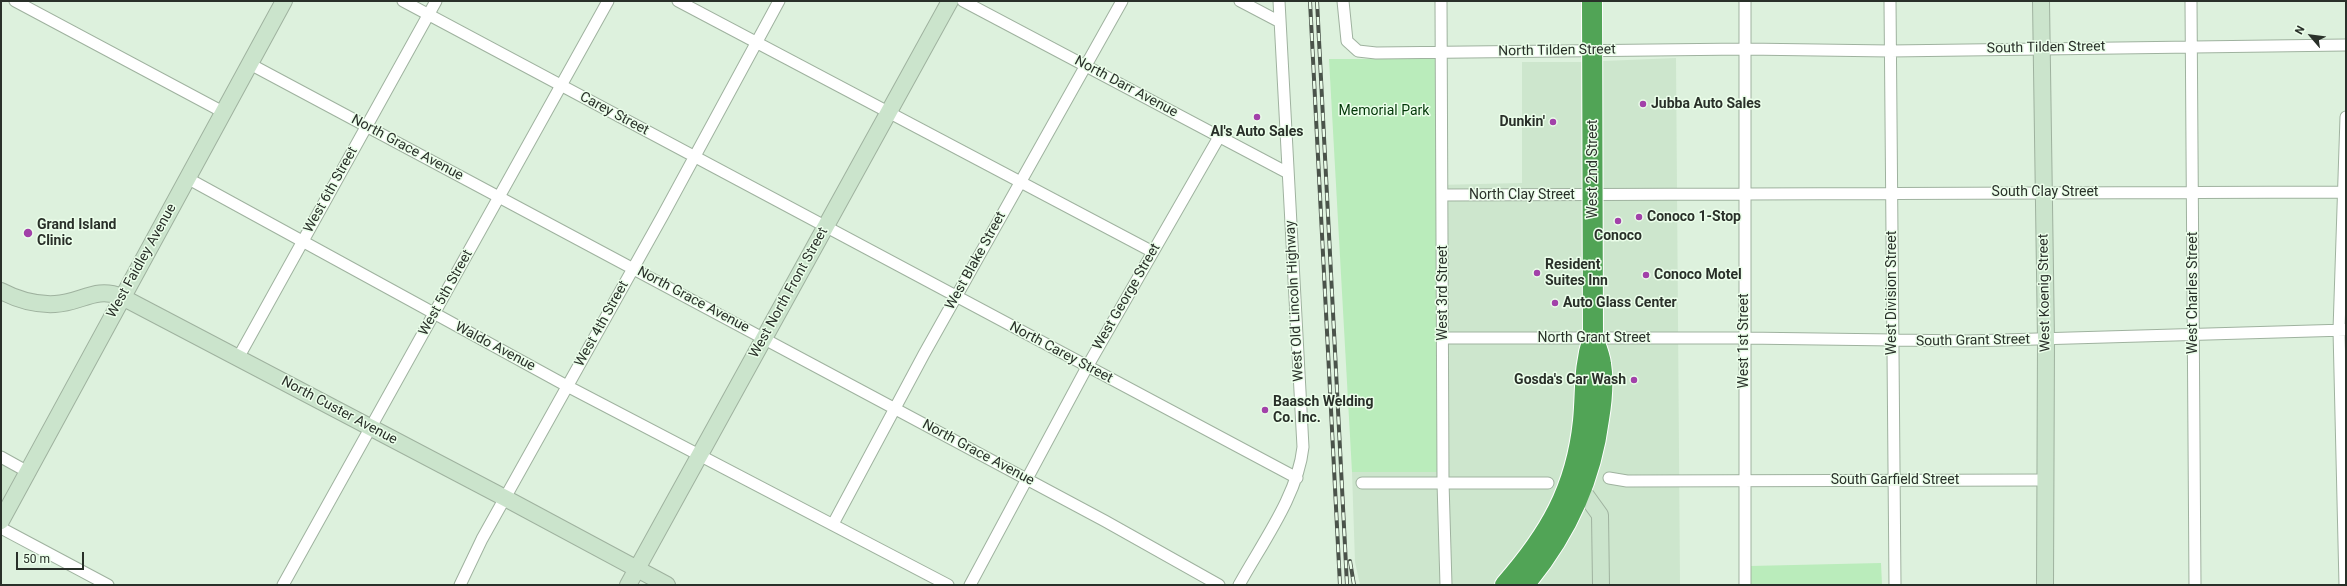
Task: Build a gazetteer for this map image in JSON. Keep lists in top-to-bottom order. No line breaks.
{"streets":{"highway":["West 2nd Street"],"street":["South Tilden Street","North Tilden Street","North Darr Avenue","Carey Street","North Grace Avenue","West 6th Street","South Clay Street","North Clay Street","West Faidley Avenue","West Blake Street","West 5th Street","West North Front Street","West 3rd Street","West Division Street","West Koenig Street","West Charles Street","West George Street","West Old Lincoln Highway","West 4th Street","North Grant Street","West 1st Street","South Grant Street","Waldo Avenue","North Carey Street","North Custer Avenue","South Garfield Street"]},"crossings":[["South Tilden Street","North Tilden Street"],["South Tilden Street","West Division Street"],["South Tilden Street","West Koenig Street"],["South Tilden Street","West Charles Street"],["South Tilden Street","West 1st Street"],["North Tilden Street","West 2nd Street"],["North Tilden Street","West 3rd Street"],["North Tilden Street","West 1st Street"],["North Darr Avenue","West Blake Street"],["North Darr Avenue","West George Street"],["North Darr Avenue","West Old Lincoln Highway"],["Carey Street","West 6th Street"],["Carey Street","West 5th Street"],["Carey Street","West North Front Street"],["Carey Street","West 4th Street"],["Carey Street","North Carey Street"],["North Grace Avenue","West 6th Street"],["North Grace Avenue","West Faidley Avenue"],["North Grace Avenue","West Blake Street"],["North Grace Avenue","West 5th Street"],["North Grace Avenue","West North Front Street"],["North Grace Avenue","West George Street"],["North Grace Avenue","West 4th Street"],["West 2nd Street","North Clay Street"],["West 2nd Street","North Grant Street"],["West 6th Street","Waldo Avenue"],["West 6th Street","North Custer Avenue"],["South Clay Street","North Clay Street"],["South Clay Street","West Division Street"],["South Clay Street","West Koenig Street"],["South Clay Street","West Charles Street"],["South Clay Street","West 1st Street"],["North Clay Street","West 3rd Street"],["North Clay Street","West 1st Street"],["West Faidley Avenue","Waldo Avenue"],["West Faidley Avenue","North Custer Avenue"],["West Blake Street","Waldo Avenue"],["West Blake Street","North Carey Street"],["West 5th Street","Waldo Avenue"],["West 5th Street","North Custer Avenue"],["West North Front Street","Waldo Avenue"],["West North Front Street","North Carey Street"],["West North Front Street","North Custer Avenue"],["West 3rd Street","North Grant Street"],["West Division Street","South Grant Street"],["West Division Street","South Garfield Street"],["West Koenig Street","South Grant Street"],["West Koenig Street","South Garfield Street"],["West Charles Street","South Grant Street"],["West George Street","North Carey Street"],["West Old Lincoln Highway","North Carey Street"],["West 4th Street","Waldo Avenue"],["West 4th Street","North Custer Avenue"],["North Grant Street","West 1st Street"],["North Grant Street","South Grant Street"],["West 1st Street","South Grant Street"],["West 1st Street","South Garfield Street"]],"parks":["Memorial Park"],"places":["Jubba Auto Sales","Al's Auto Sales","Dunkin'","Conoco 1-Stop","Conoco","Grand Island Clinic","Resident Suites Inn","Conoco Motel","Auto Glass Center","Gosda's Car Wash","Baasch Welding Co. Inc."],"scale_bar":"50 m","north":"top left"}
